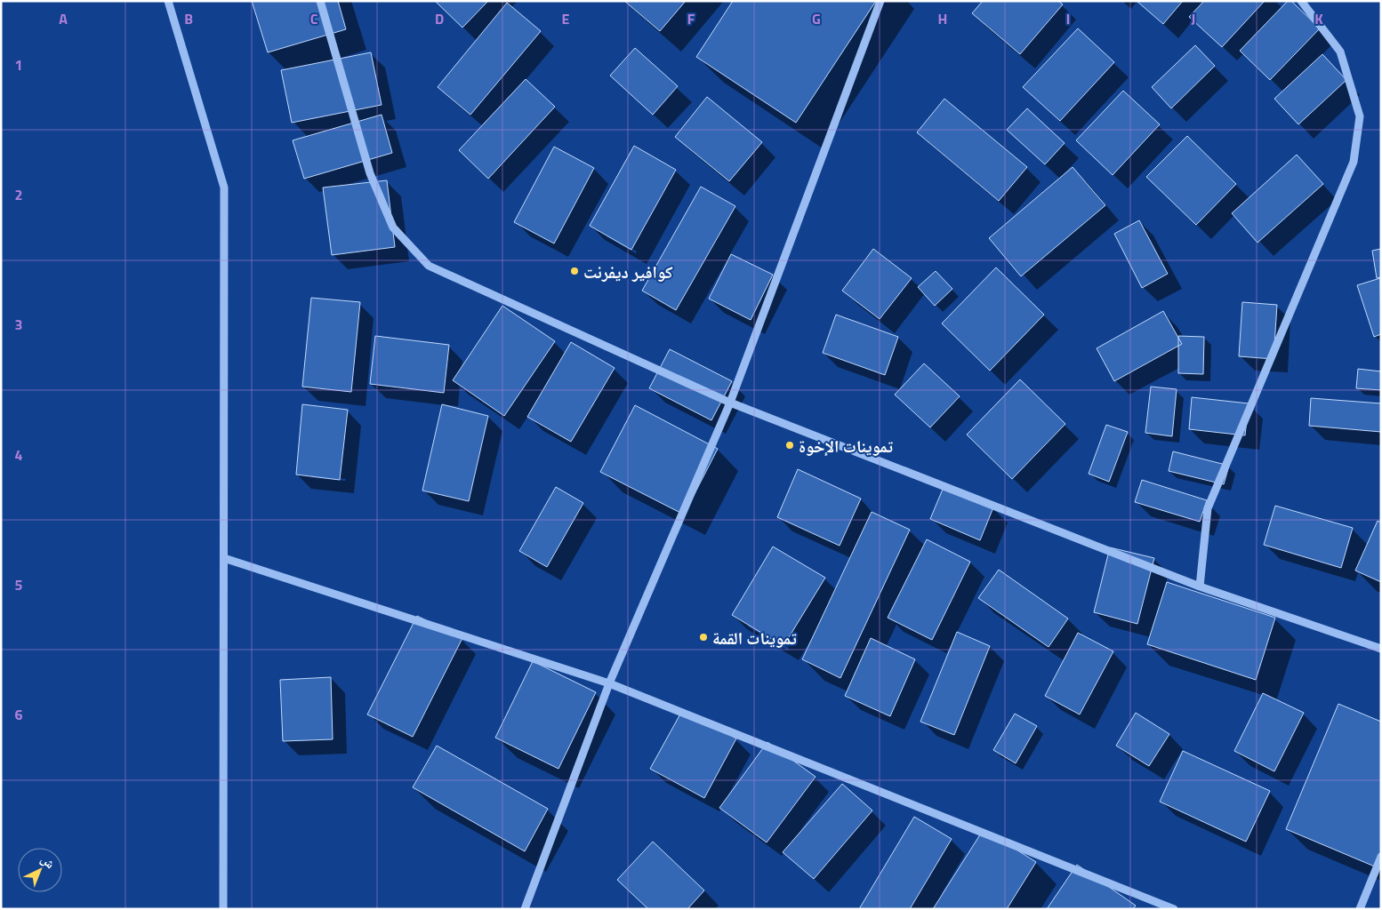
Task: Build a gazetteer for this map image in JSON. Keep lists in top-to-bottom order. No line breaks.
{"places":["كوافير ديفرنت","تموينات الإخوة","تموينات القمة"],"north":"top right","grid":{"columns":["A","B","C","D","E","F","G","H","I","J","K"],"rows":["1","2","3","4","5","6"]}}
